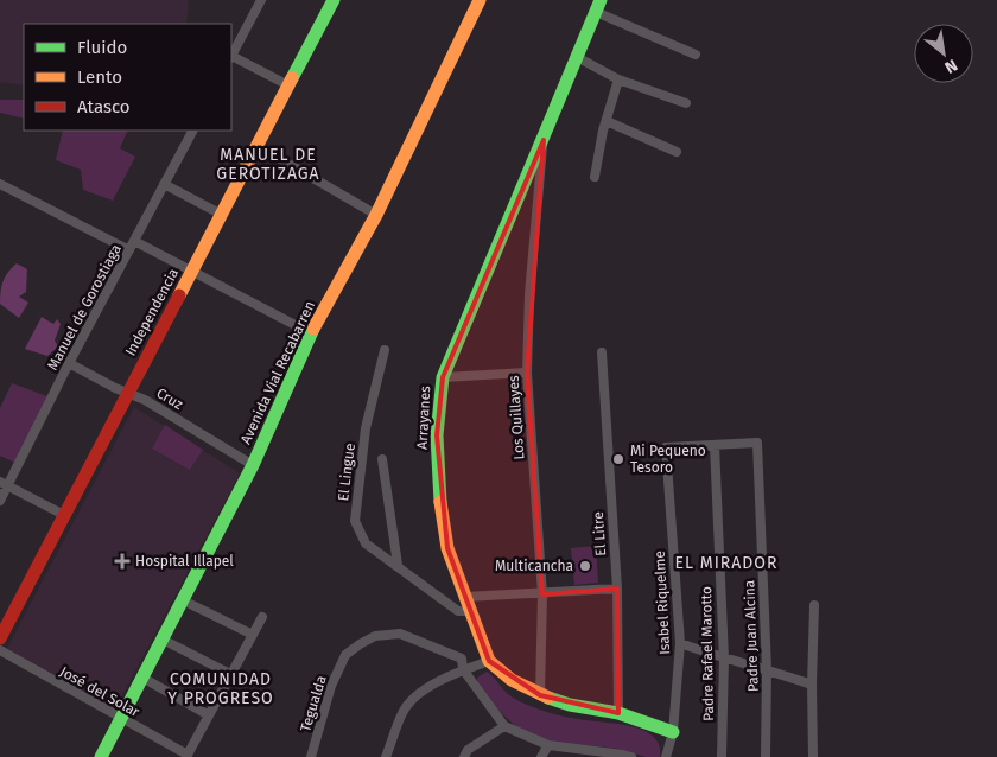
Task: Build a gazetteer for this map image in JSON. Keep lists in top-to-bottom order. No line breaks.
{"streets":{"street":["Manuel de Gorostiaga","Independencia","Avenida Vial Recabarren","Cruz","Arrayanes","Los Quillayes","El Lingue","El Litre","Isabel Riquelme","Padre Juan Alcina","Padre Rafael Marotto","José del Solar","Tegualda"]},"crossings":[["Manuel de Gorostiaga","Cruz"],["Independencia","Cruz"],["Avenida Vial Recabarren","Cruz"],["Avenida Vial Recabarren","José del Solar"],["Arrayanes","Los Quillayes"],["Arrayanes","El Lingue"],["Arrayanes","El Litre"],["Arrayanes","Isabel Riquelme"],["Isabel Riquelme","Padre Juan Alcina"],["Isabel Riquelme","Padre Rafael Marotto"],["Padre Juan Alcina","Padre Rafael Marotto"]],"districts":["MANUEL DE GEROTIZAGA","EL MIRADOR","COMUNIDAD Y PROGRESO"],"places":{"other":["Mi Pequeno Tesoro","Multicancha"],"health":["Hospital Illapel"]},"legend":["Fluido","Lento","Atasco"],"north":"bottom right"}
